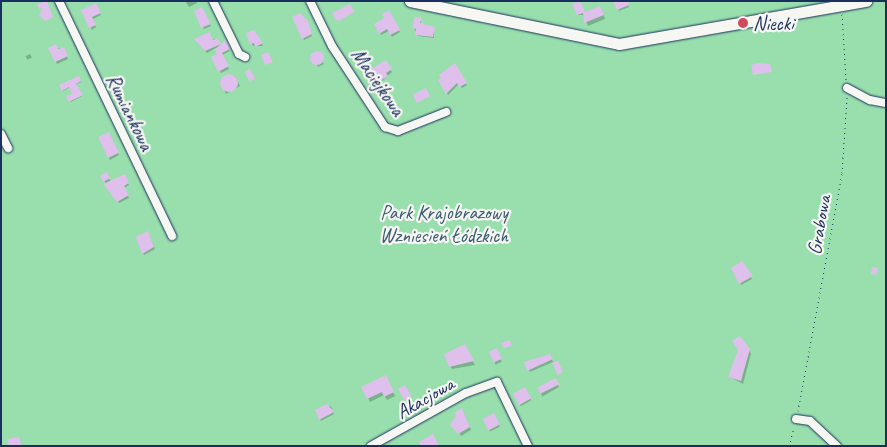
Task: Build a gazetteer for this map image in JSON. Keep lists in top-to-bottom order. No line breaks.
{"streets":{"street":["Maciejkowa","Rumiankowa","Akacjowa"],"path":["Grabowa"]},"parks":["Park Krajobrazowy Wzniesień Łódzkich"],"places":["Niecki"]}
